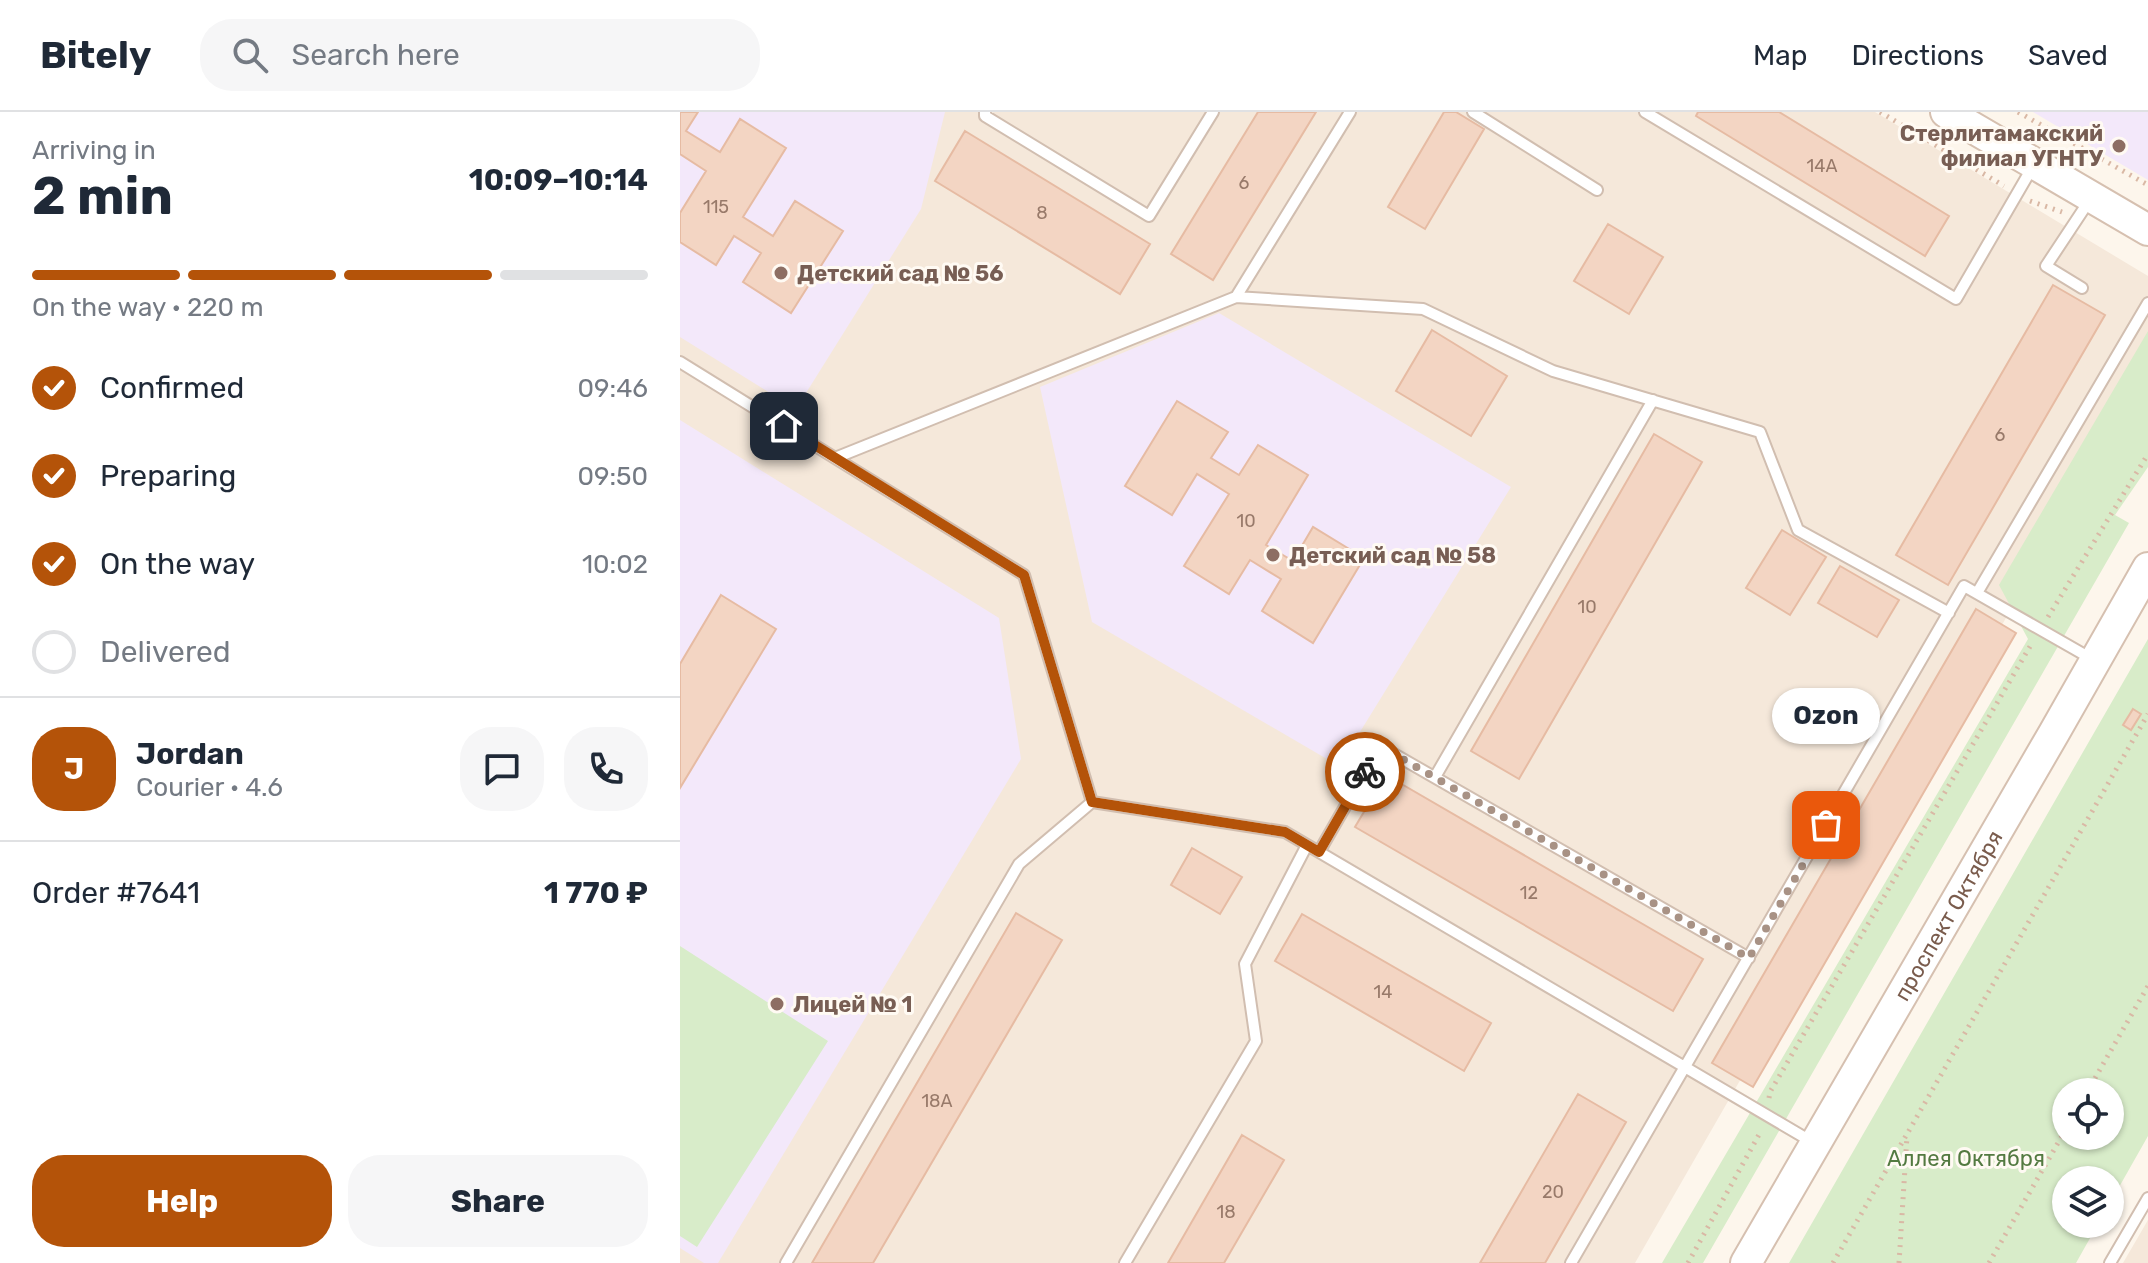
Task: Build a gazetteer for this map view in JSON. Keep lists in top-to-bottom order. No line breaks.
{"streets":{"main road":["проспект Октября"]},"parks":["Аллея Октября"],"places":["Стерлитамакский филиал УГНТУ","Детский сад № 56","Детский сад № 58","Ozon","Лицей № 1"],"house_numbers":["14А","6","115","8","6","10","10","12","14","18А","20","18"],"page":{"header":"Bitely","search":"Search here","nav":["Map","Directions","Saved"],"heading":["2 min","Arriving in","10:09–10:14"],"panel":["Jordan","Courier · 4.6","Order #7641","1 770 ₽"],"bar":"On the way · 220 m","list":[["Confirmed","09:46"],["Preparing","09:50"],["On the way","10:02"],"Delivered"],"bubble":"Ozon","round":"J","buttons":["Help","Share"]}}
